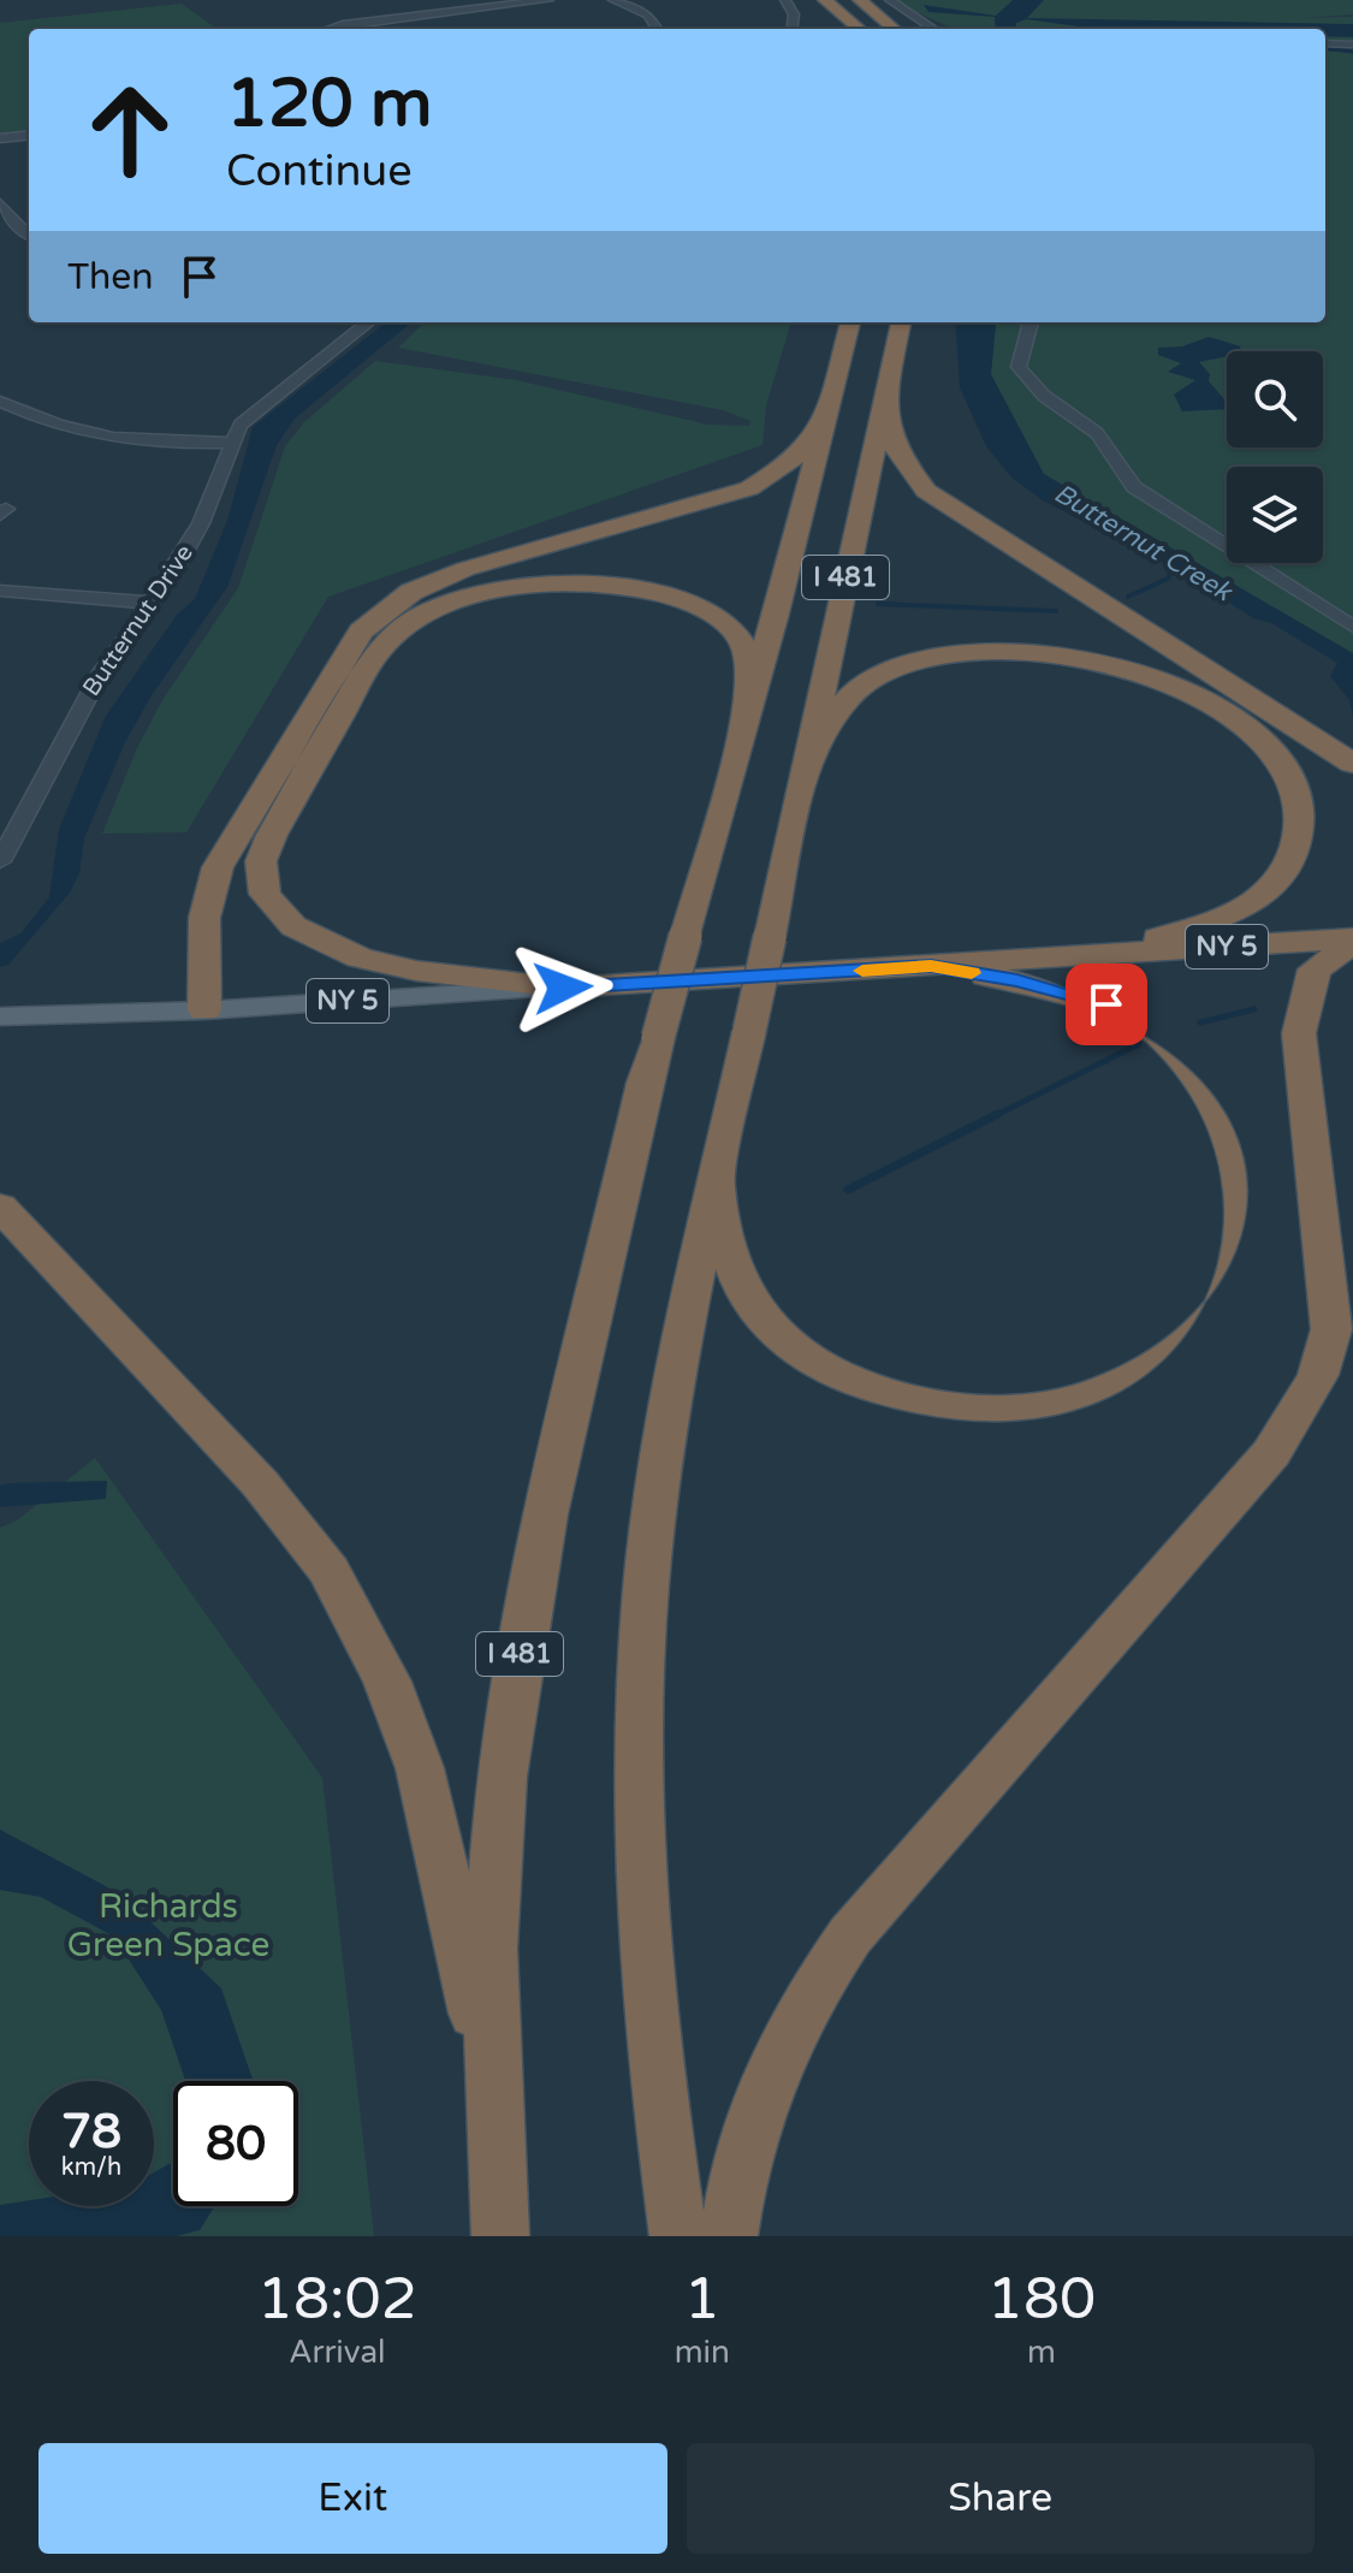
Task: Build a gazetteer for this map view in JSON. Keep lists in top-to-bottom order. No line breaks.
{"streets":{"highway":["I 481","NY 5"],"street":["Butternut Drive"]},"water":["Butternut Creek"],"parks":["Richards Green Space"],"page":{"turn":["120 m","Continue"],"then":"Then","speed":"78 km/h","limit":"80","eta":["18:02","Arrival","1","min","180","m"],"buttons":["Exit","Share"]}}
